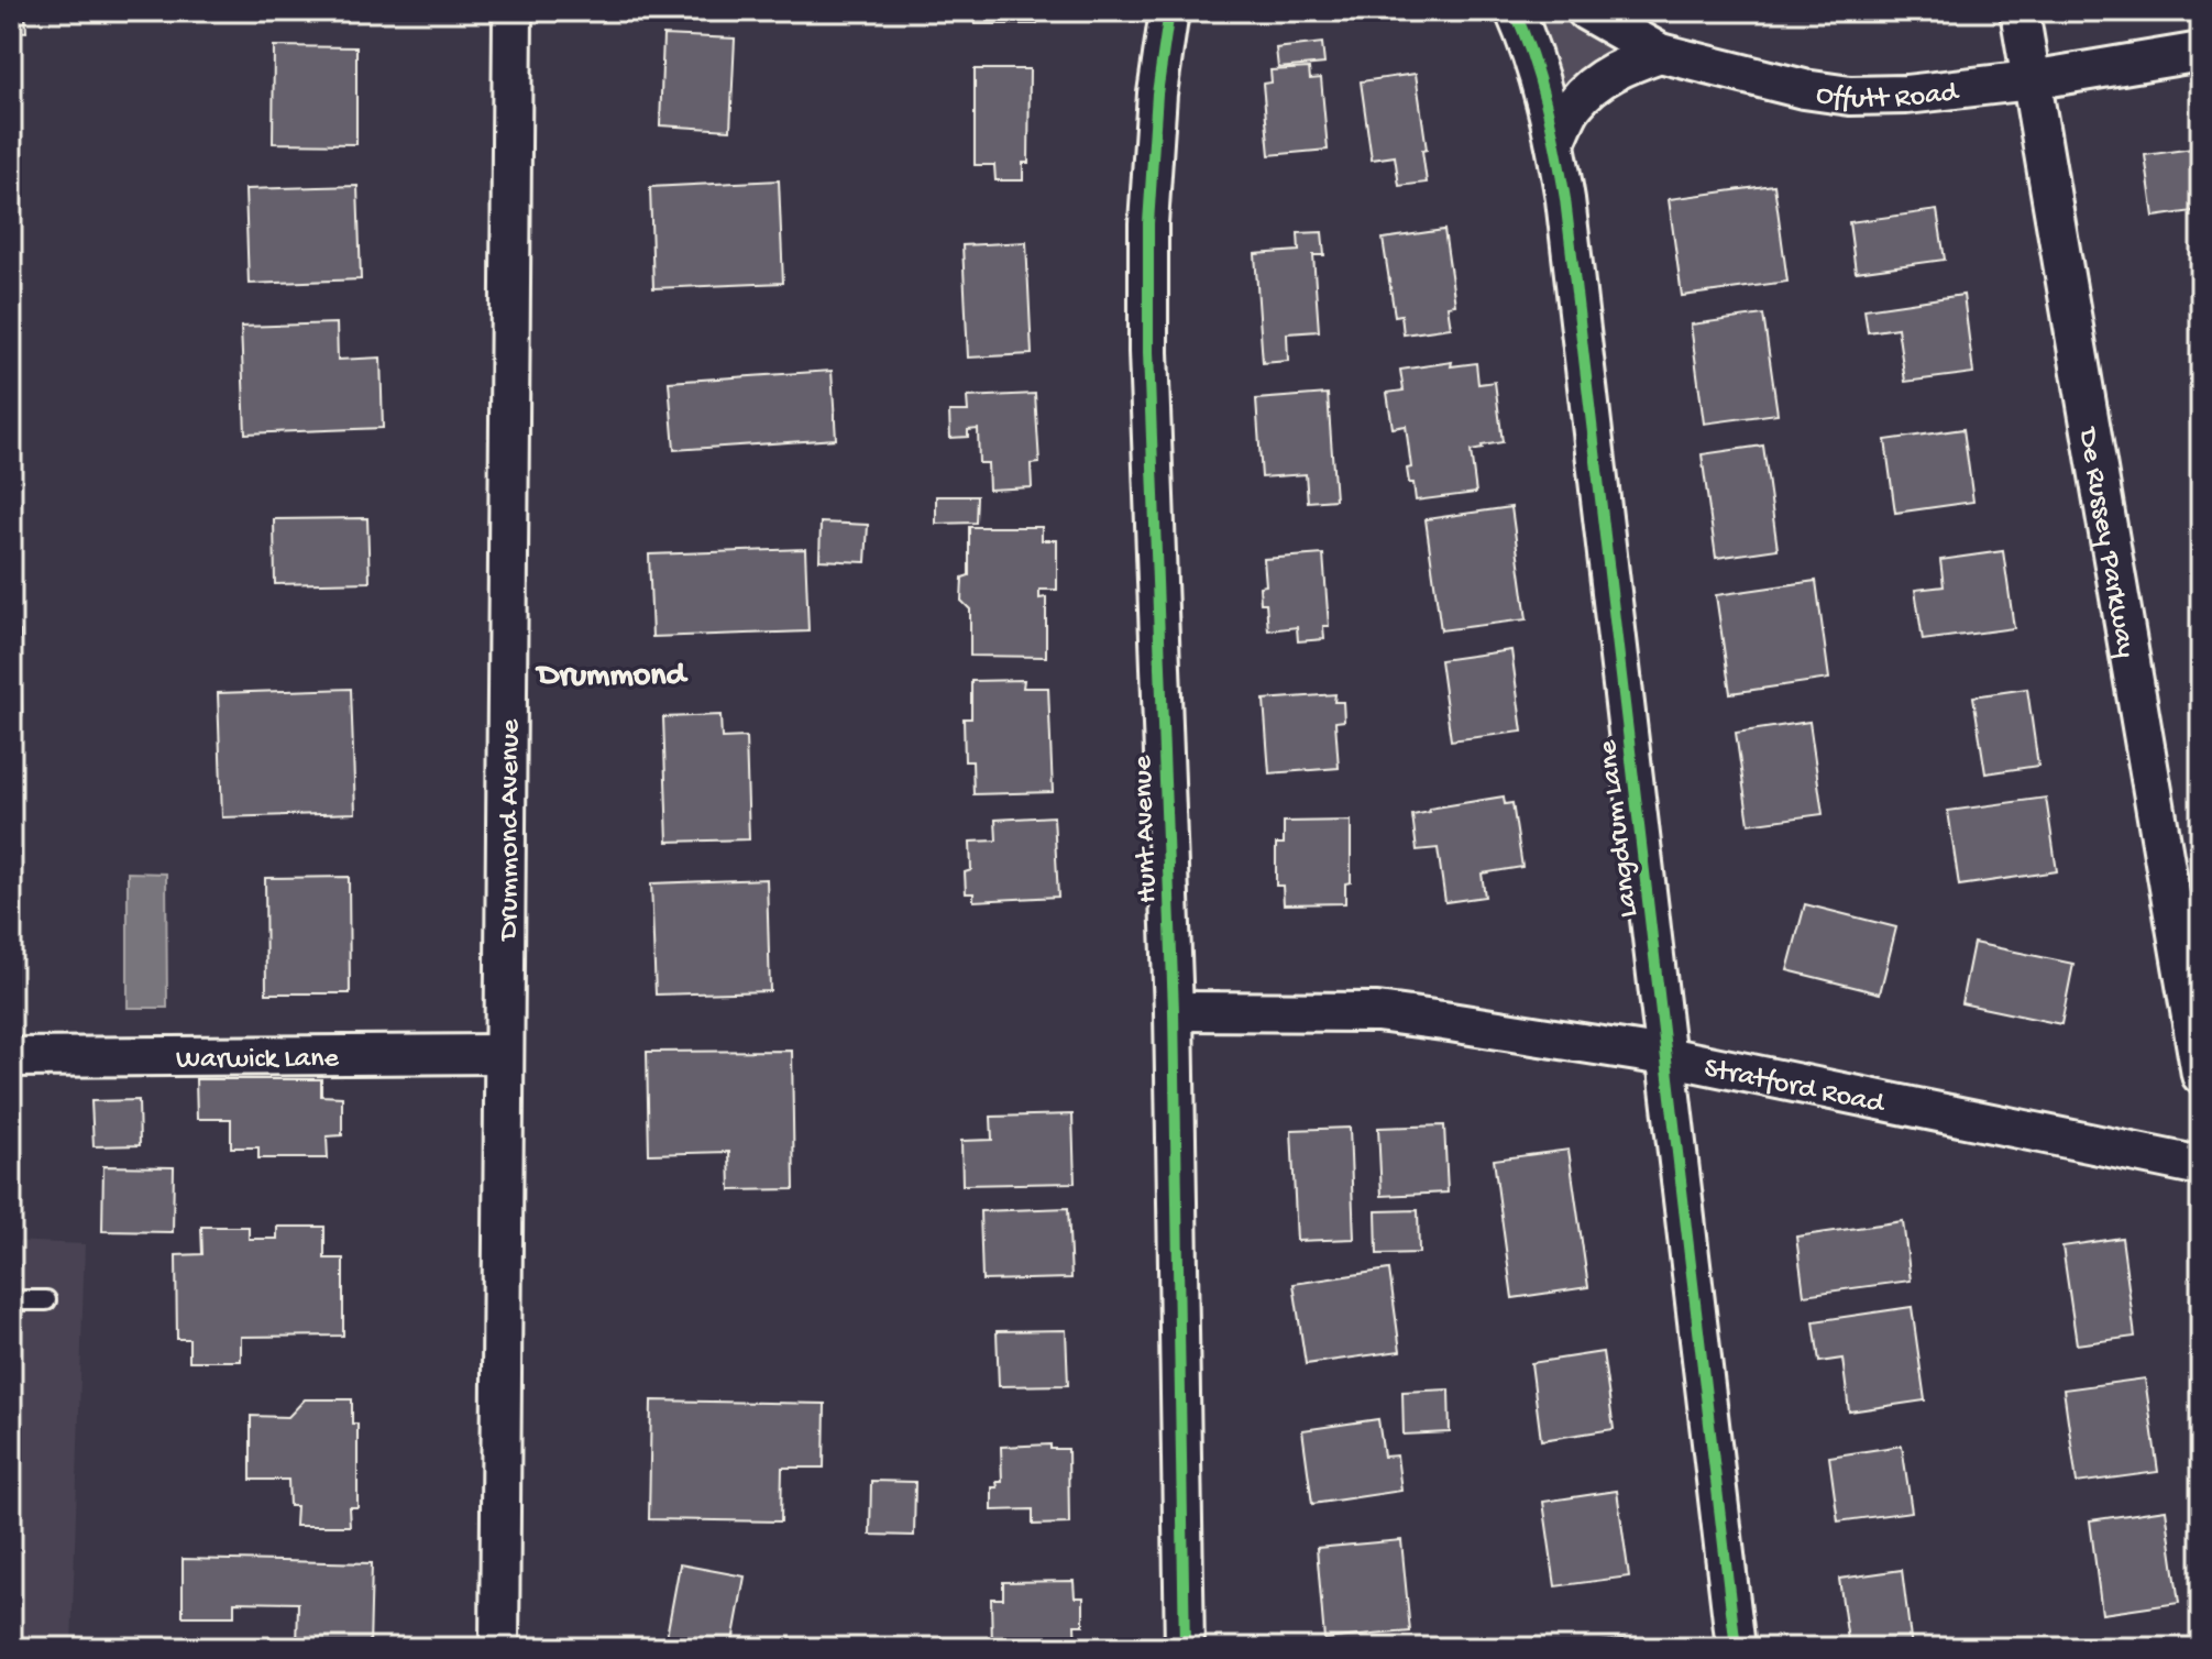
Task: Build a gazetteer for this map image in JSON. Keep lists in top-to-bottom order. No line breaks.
{"streets":{"street":["Offutt Road","De Russey Parkway","Drummond Avenue","Hunt Avenue","Langdrum Lane","Warwick Lane","Stratford Road"]},"crossings":[["Offutt Road","De Russey Parkway"],["Drummond Avenue","Warwick Lane"],["Hunt Avenue","Stratford Road"],["Langdrum Lane","Stratford Road"]],"districts":["Drummond"]}
